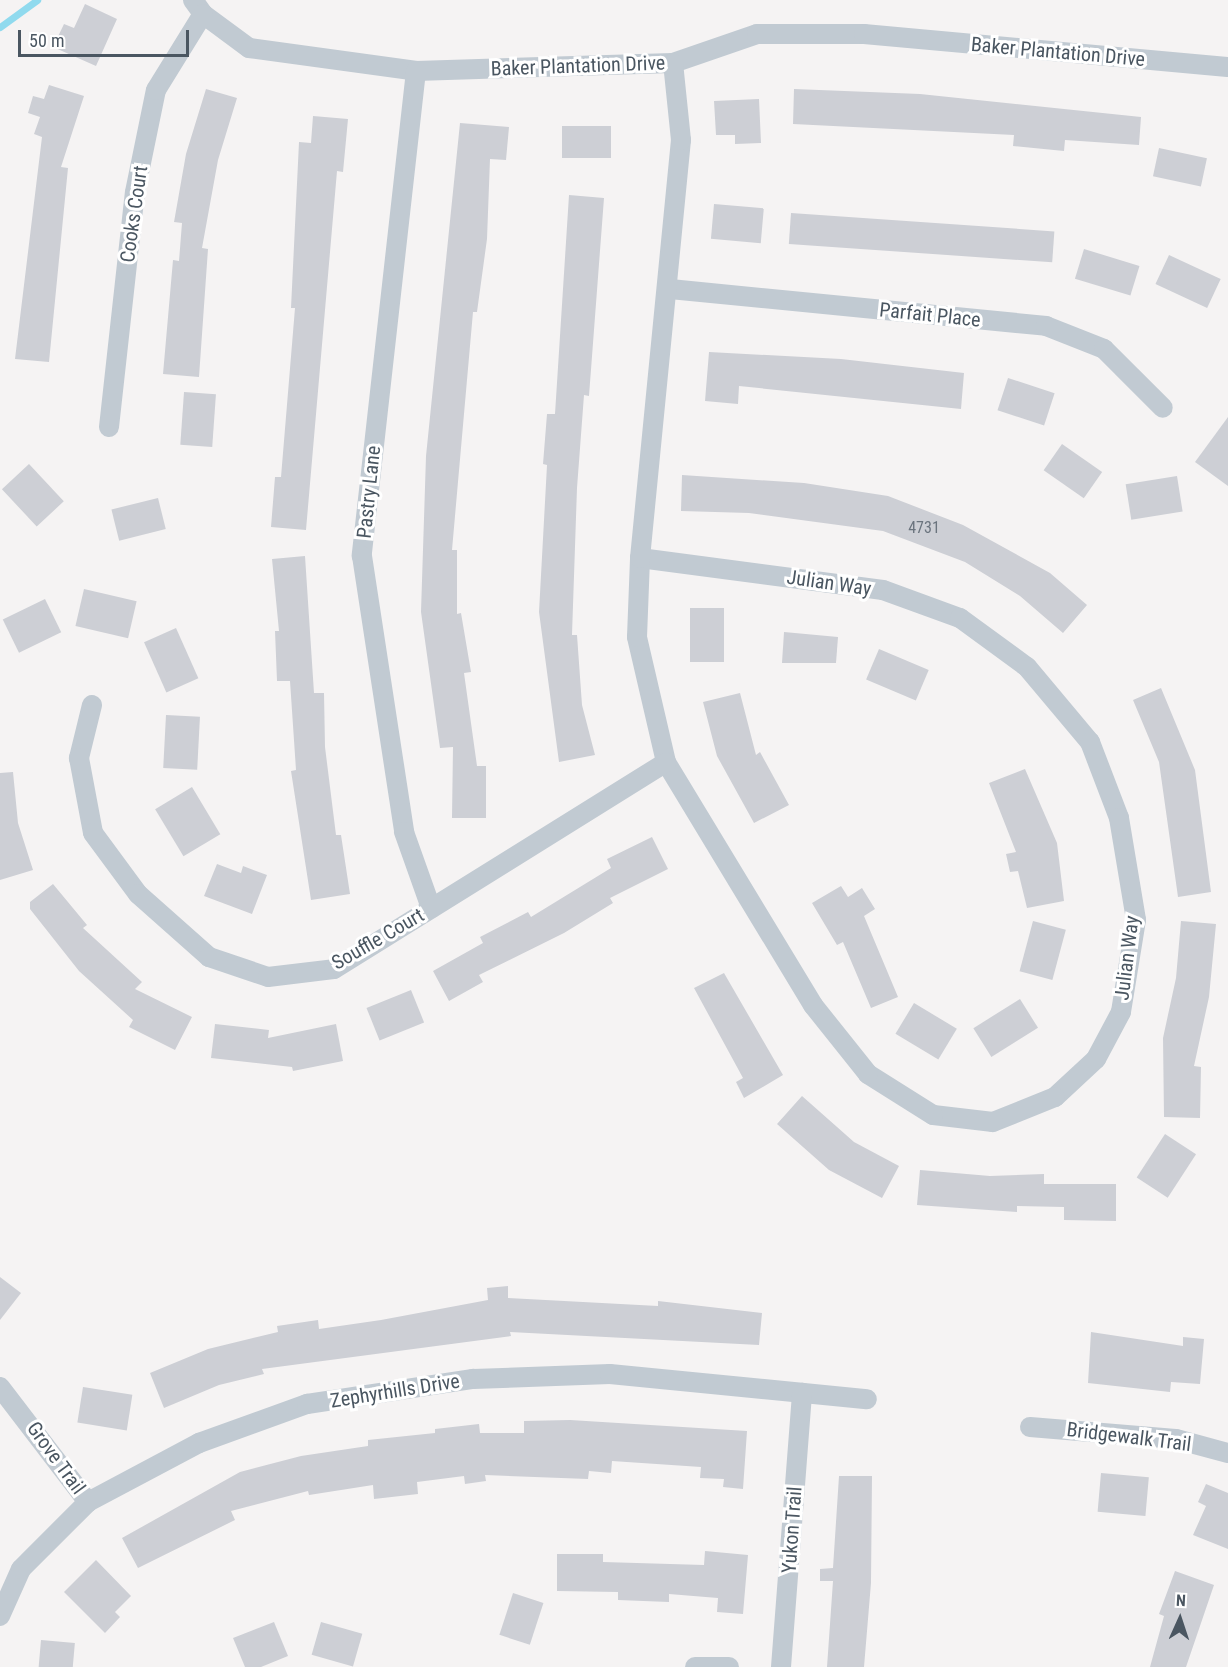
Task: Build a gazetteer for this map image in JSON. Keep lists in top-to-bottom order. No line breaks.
{"streets":{"street":["Baker Plantation Drive","Cooks Court","Parfait Place","Pastry Lane","Julian Way","Souffle Court","Zephyrhills Drive","Bridgewalk Trail","Grove Trail","Yukon Trail"]},"crossings":[["Baker Plantation Drive","Cooks Court"],["Baker Plantation Drive","Pastry Lane"],["Baker Plantation Drive","Julian Way"],["Parfait Place","Julian Way"],["Pastry Lane","Souffle Court"],["Julian Way","Souffle Court"],["Zephyrhills Drive","Grove Trail"],["Zephyrhills Drive","Yukon Trail"]],"house_numbers":["4731"],"scale_bar":"50 m","north":"top"}
